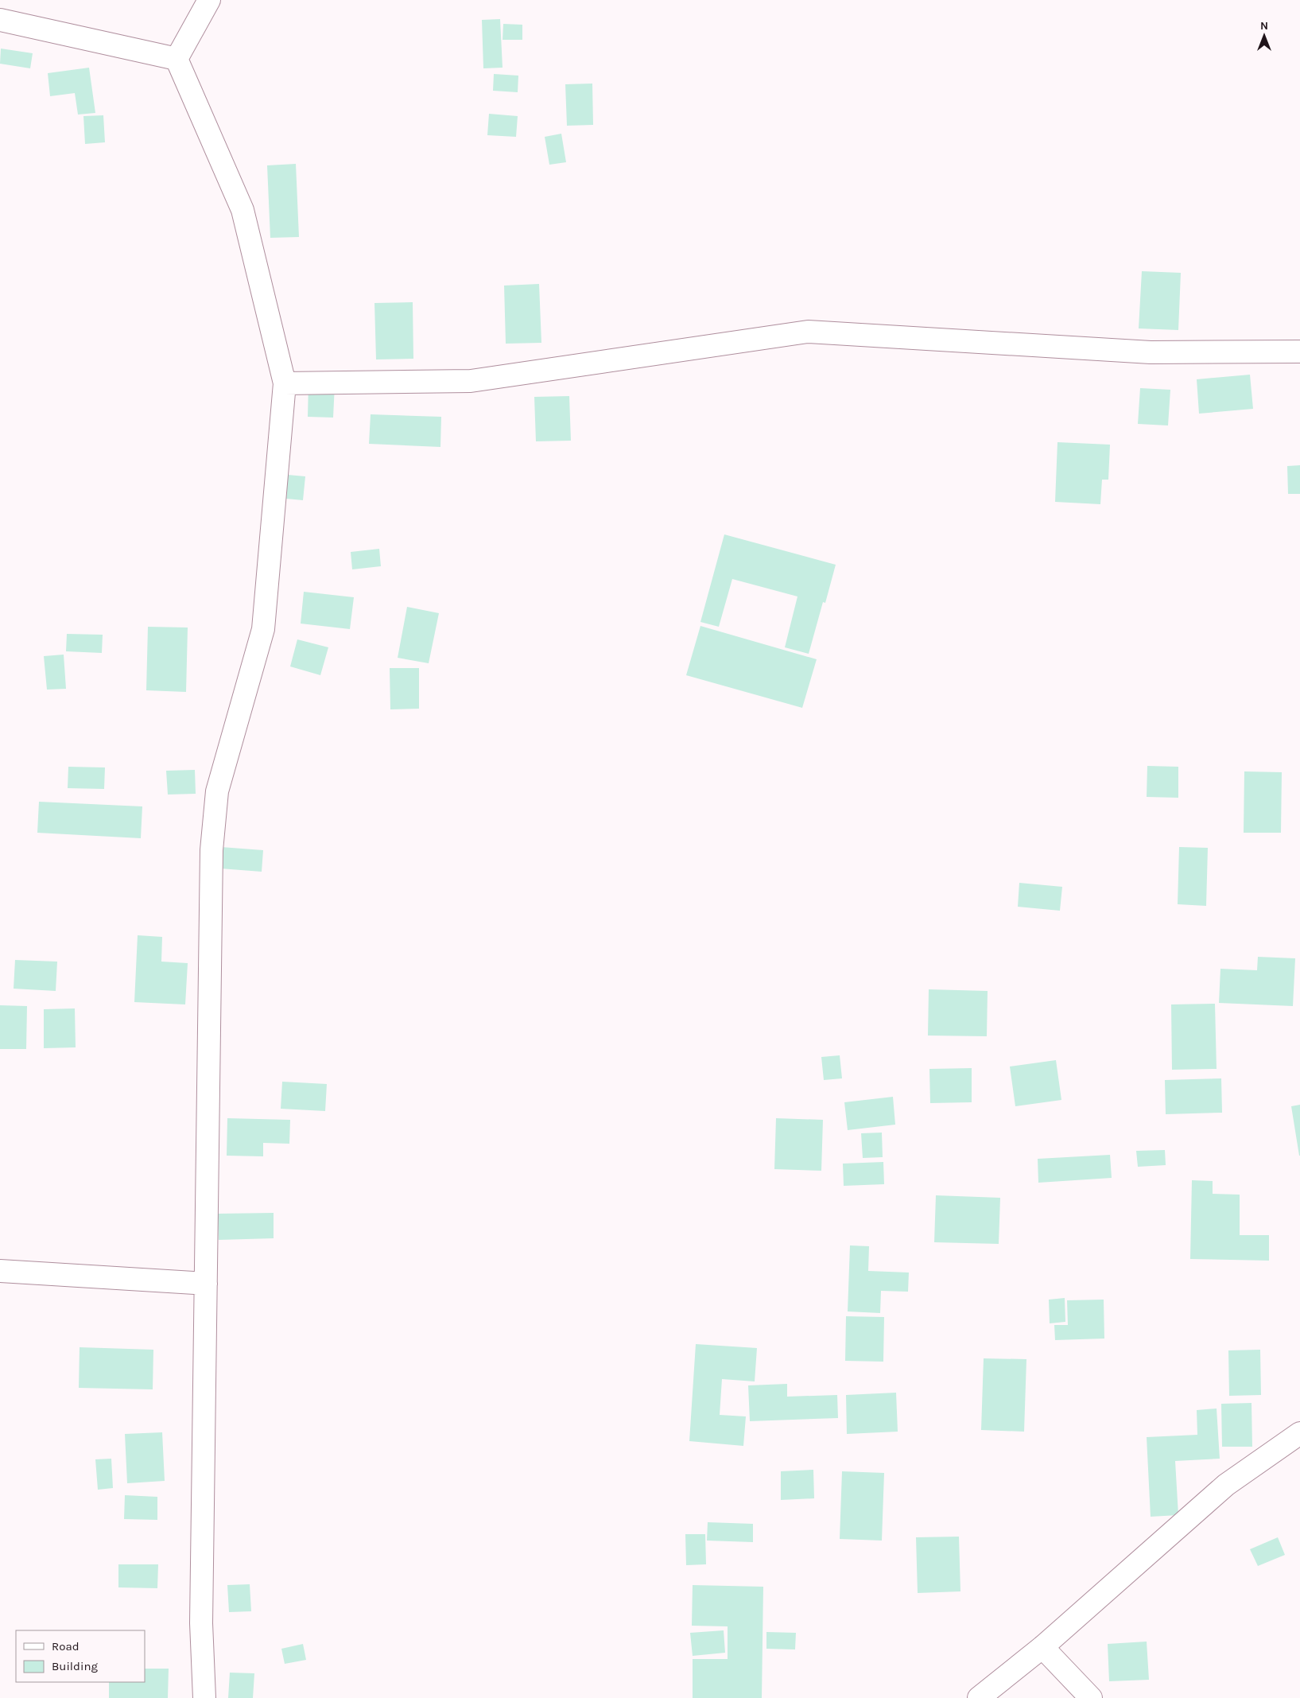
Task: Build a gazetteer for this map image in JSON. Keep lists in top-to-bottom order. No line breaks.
{"legend":["Road","Building"],"north":"top"}
